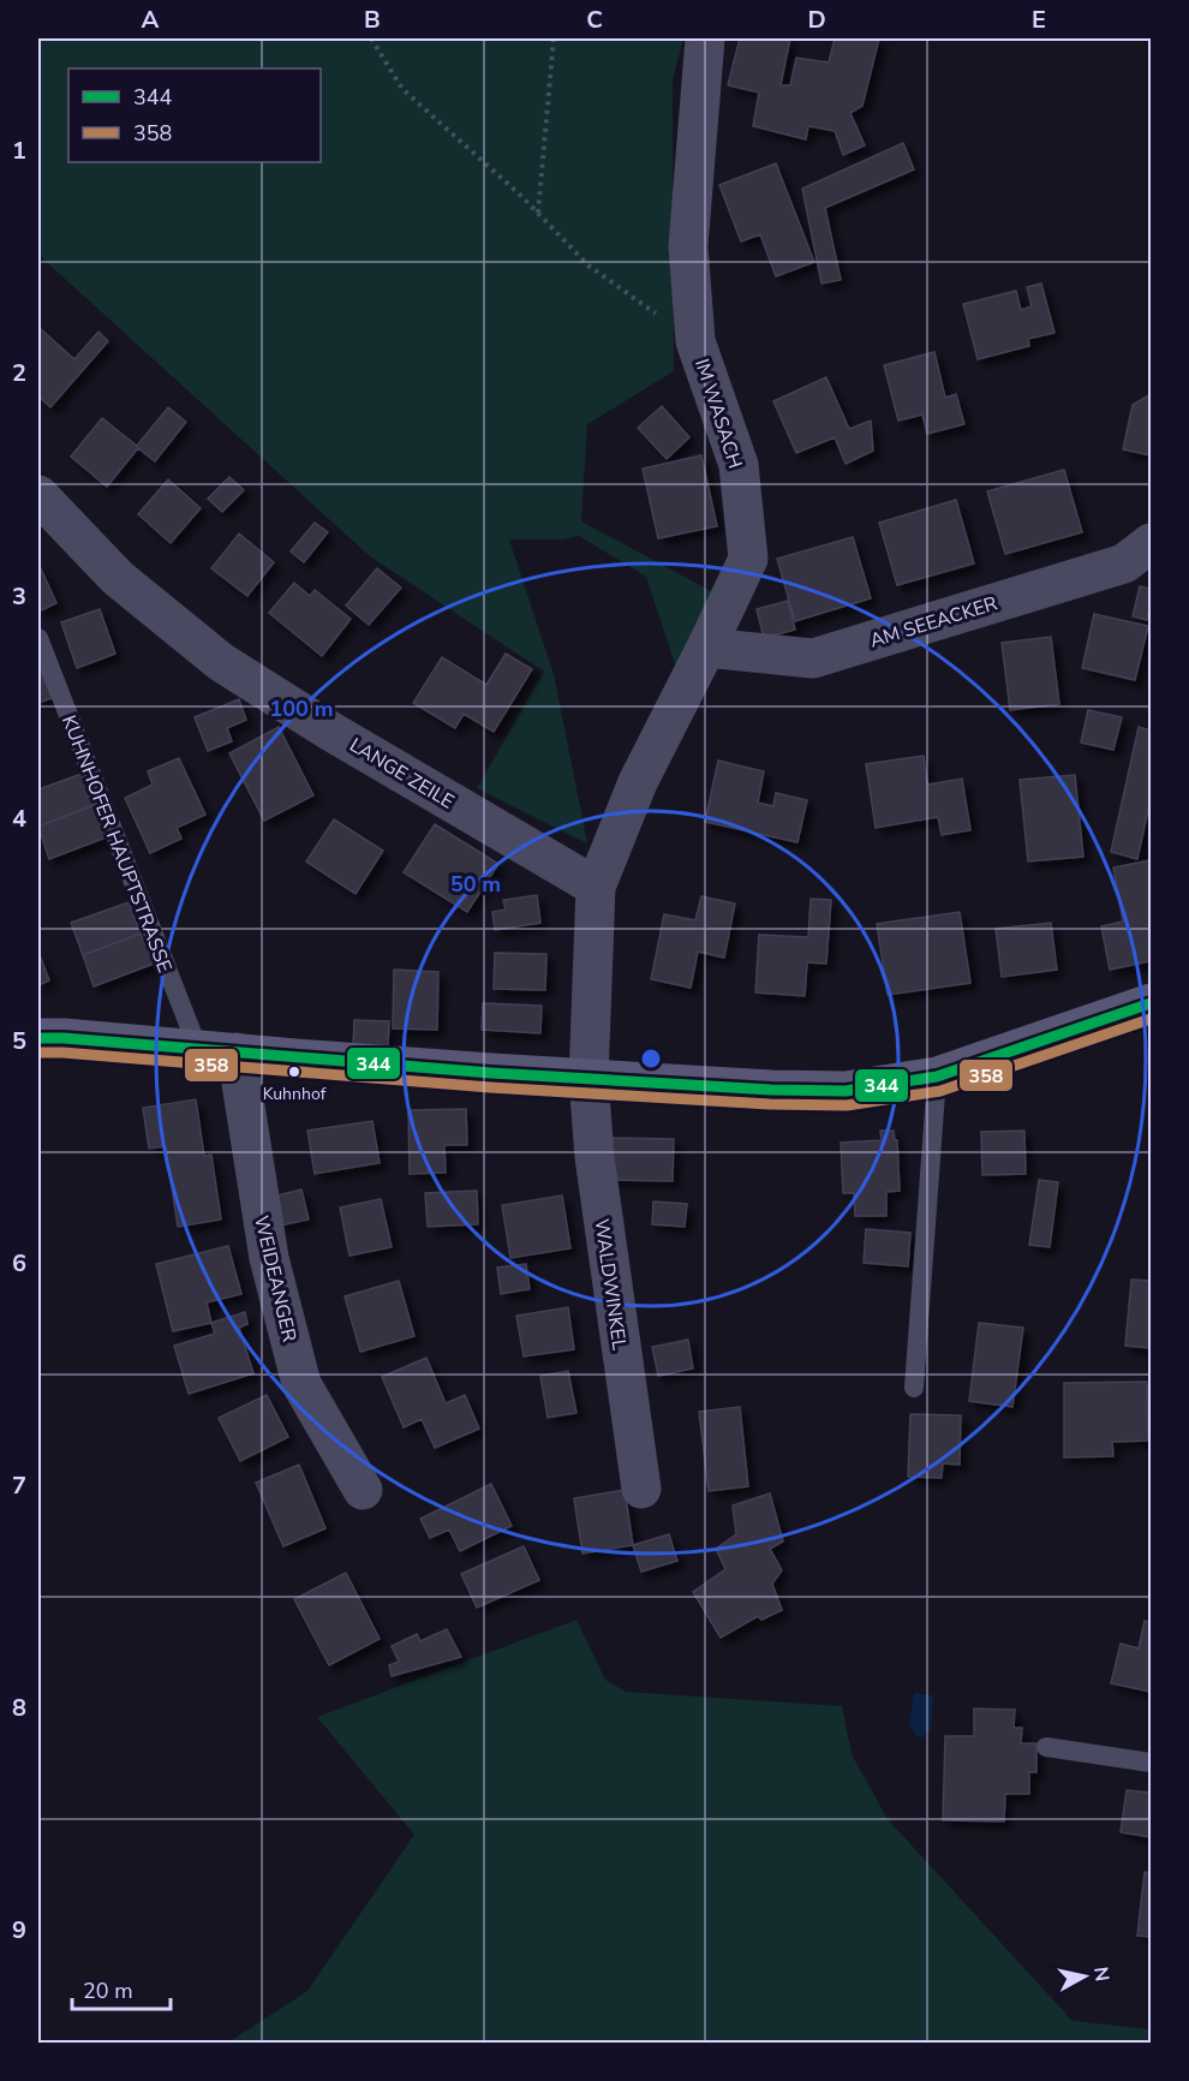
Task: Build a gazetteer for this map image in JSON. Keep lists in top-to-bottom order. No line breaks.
{"streets":{"street":["IM WASACH","AM SEEACKER","LANGE ZEILE","WEIDEANGER","WALDWINKEL"],"lane":["KUHNHOFER HAUPTSTRASSE"]},"crossings":[["IM WASACH","AM SEEACKER"],["IM WASACH","LANGE ZEILE"]],"places":["Kuhnhof"],"lines":["transit line 344","transit line 358"],"legend":["344","358"],"scale_bar":"20 m","north":"right","grid":{"columns":["A","B","C","D","E"],"rows":["1","2","3","4","5","6","7","8","9"]},"rings":["100 m","50 m"]}
